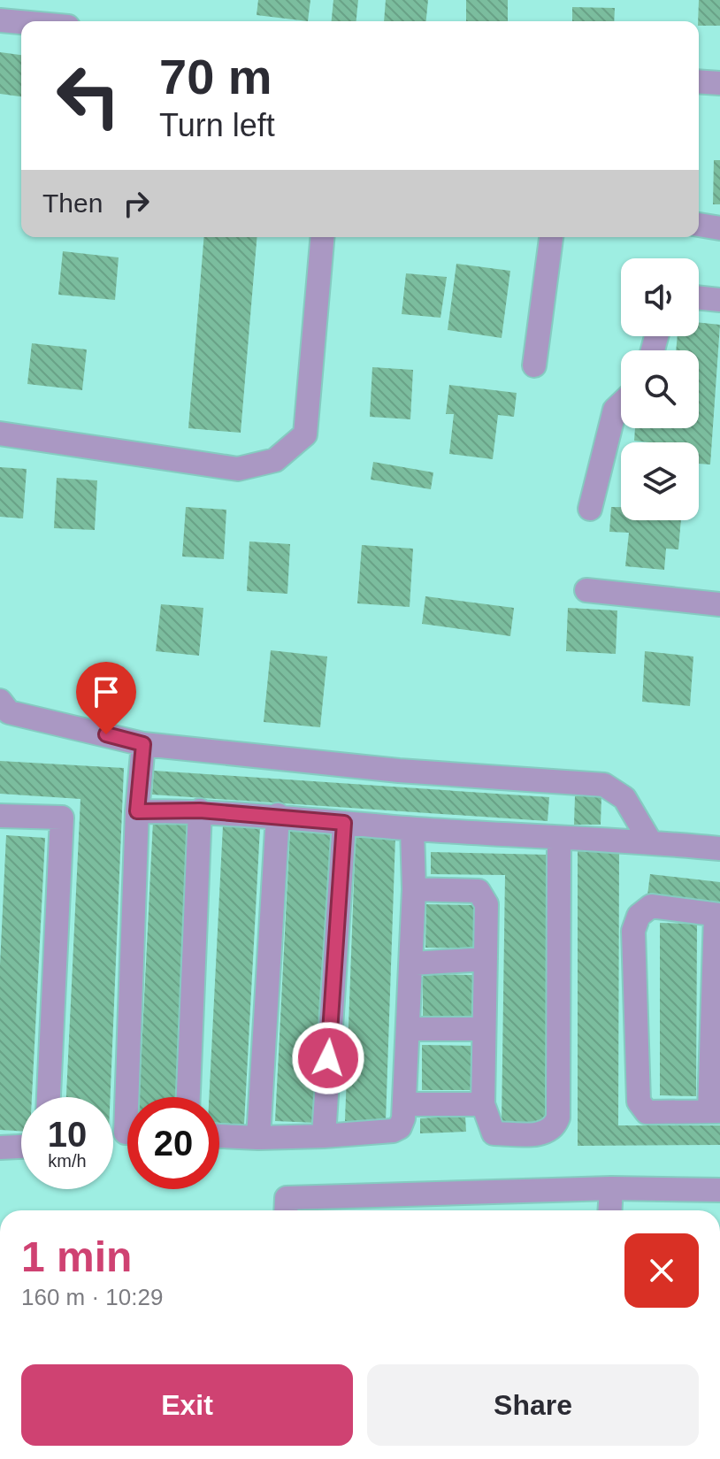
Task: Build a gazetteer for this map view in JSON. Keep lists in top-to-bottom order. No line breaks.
{"page":{"turn":["70 m","Turn left"],"then":"Then","speed":"10 km/h","limit":"20","heading":["1 min","160 m · 10:29"],"buttons":["Exit","Share"]}}
